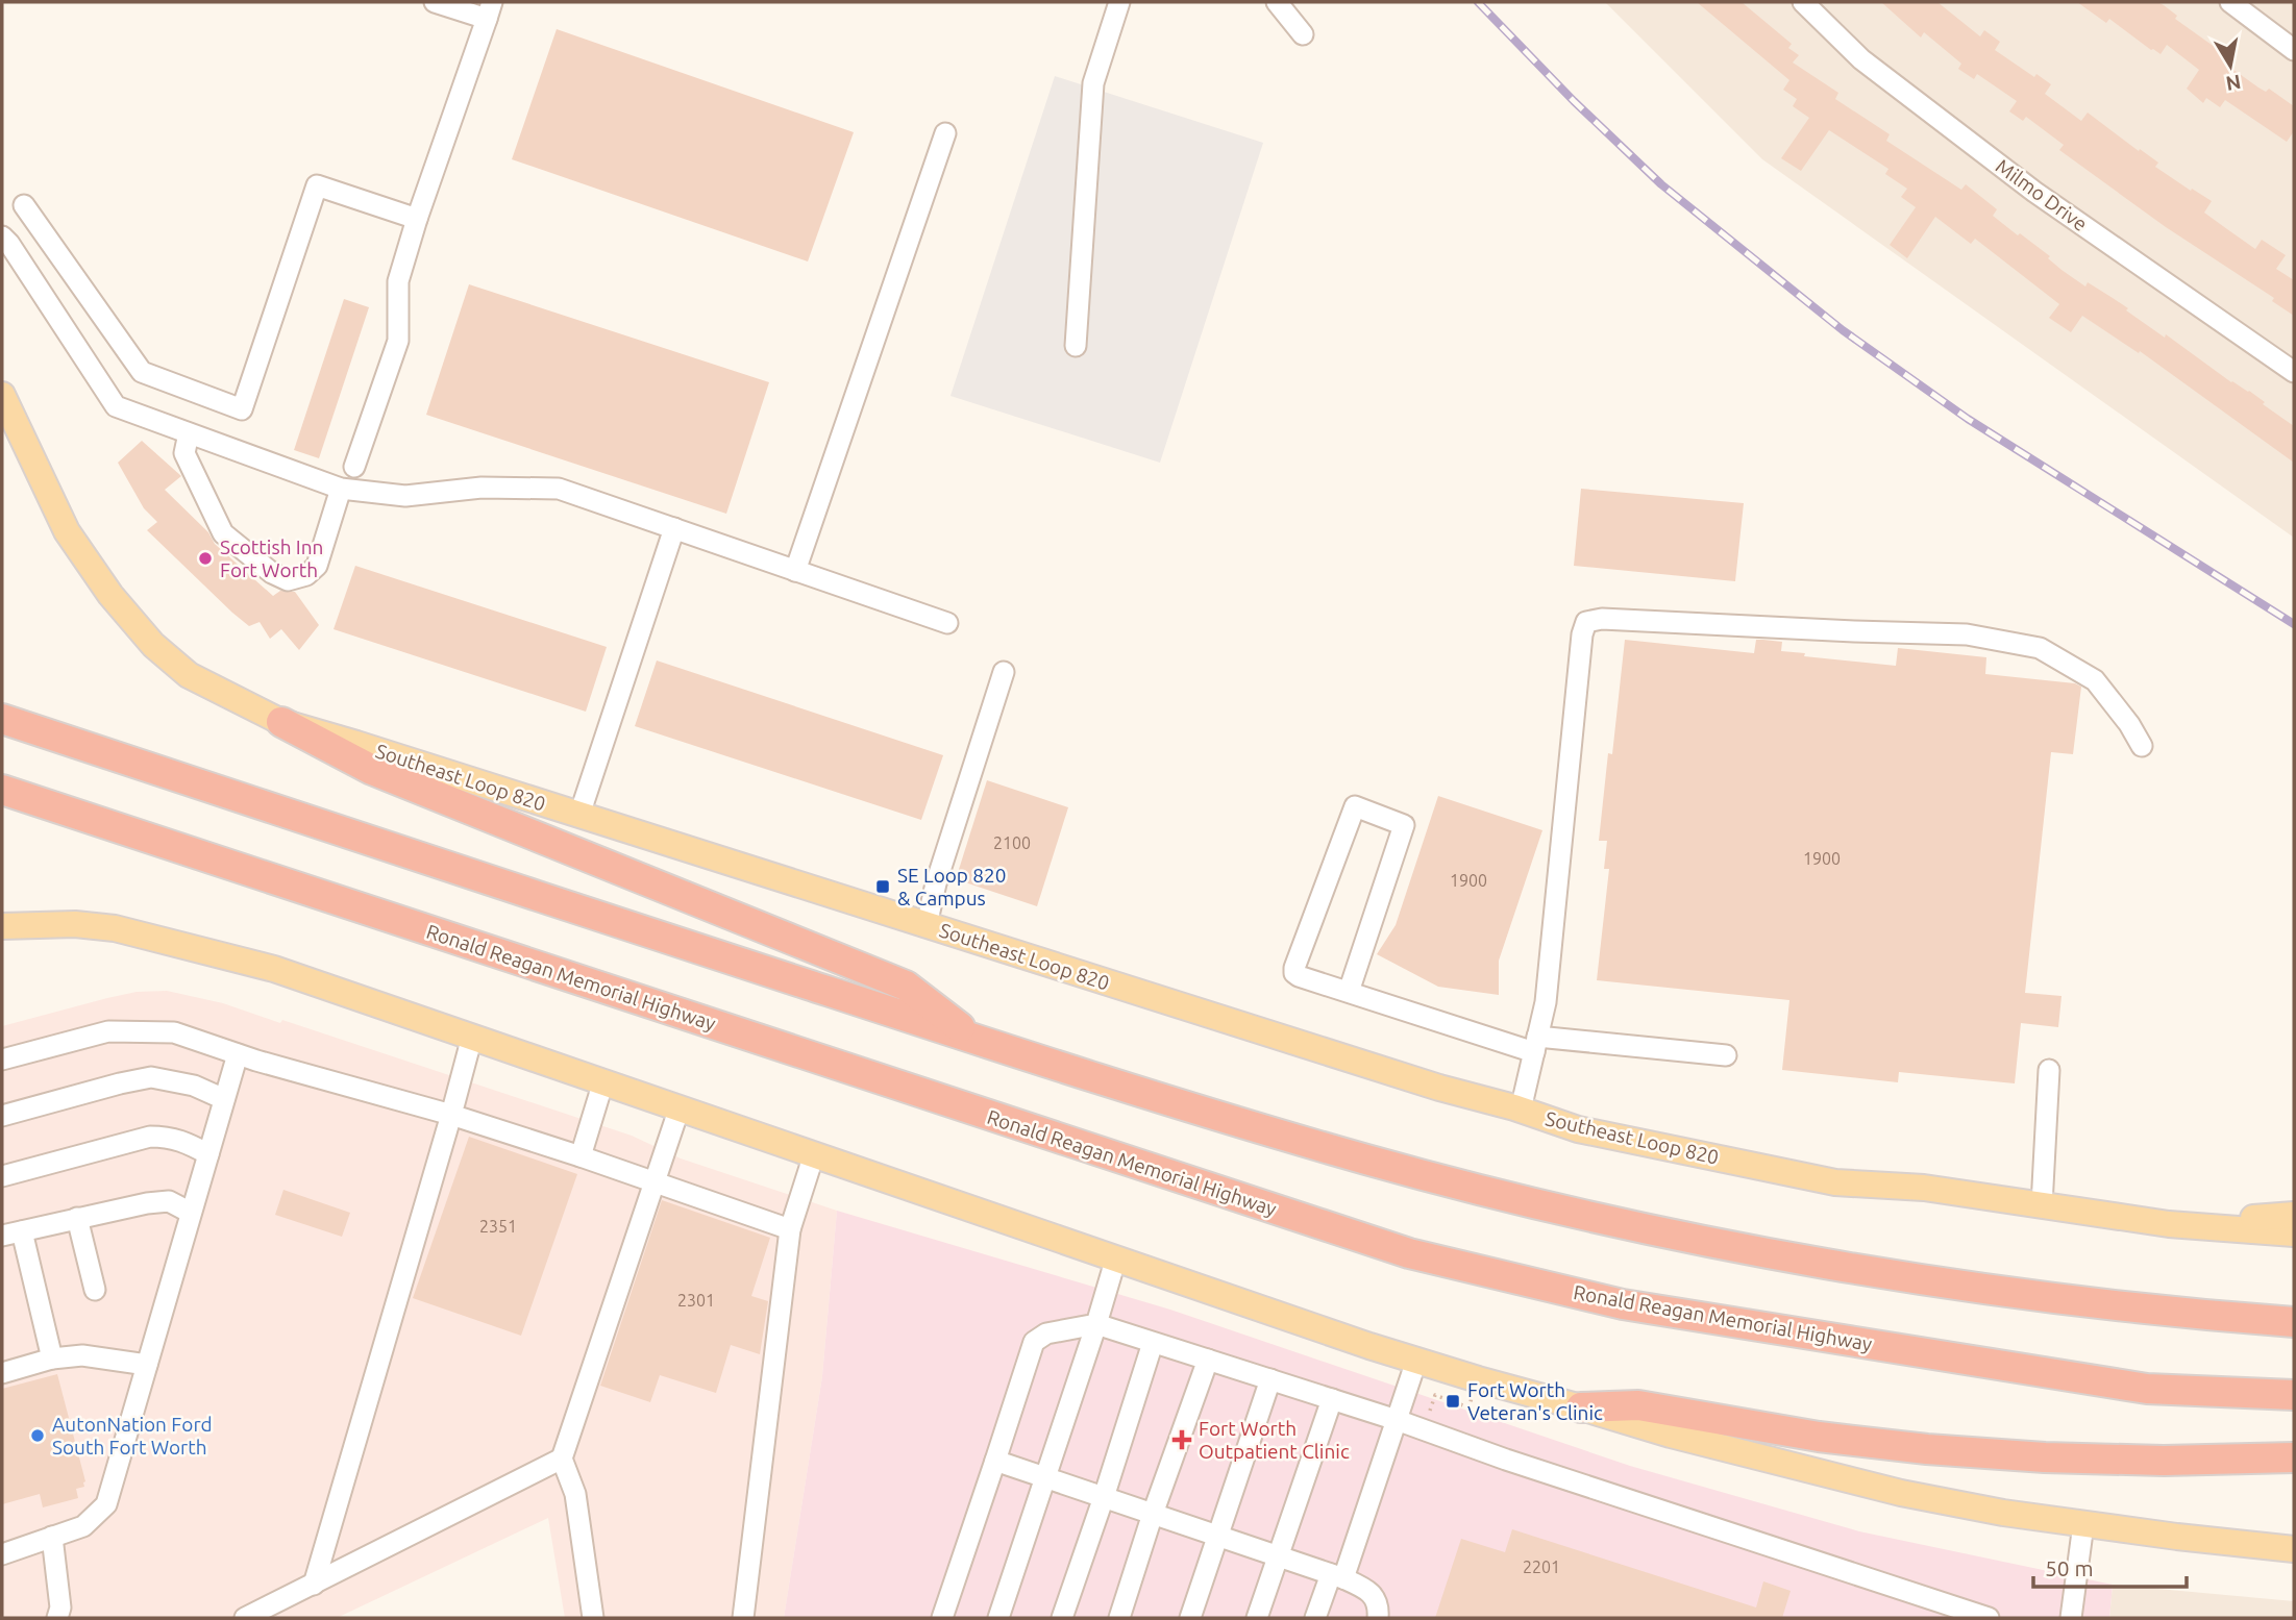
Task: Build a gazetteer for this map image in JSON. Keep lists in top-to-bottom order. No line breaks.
{"streets":{"highway":["Ronald Reagan Memorial Highway"],"main road":["Southeast Loop 820"],"street":["Milmo Drive"]},"places":{"other":["Scottish Inn Fort Worth","AutonNation Ford South Fort Worth"],"transit":["SE Loop 820 & Campus","Fort Worth Veteran's Clinic"],"health":["Fort Worth Outpatient Clinic"]},"house_numbers":["2100","1900","1900","2351","2301","2201"],"scale_bar":"50 m","north":"bottom"}
